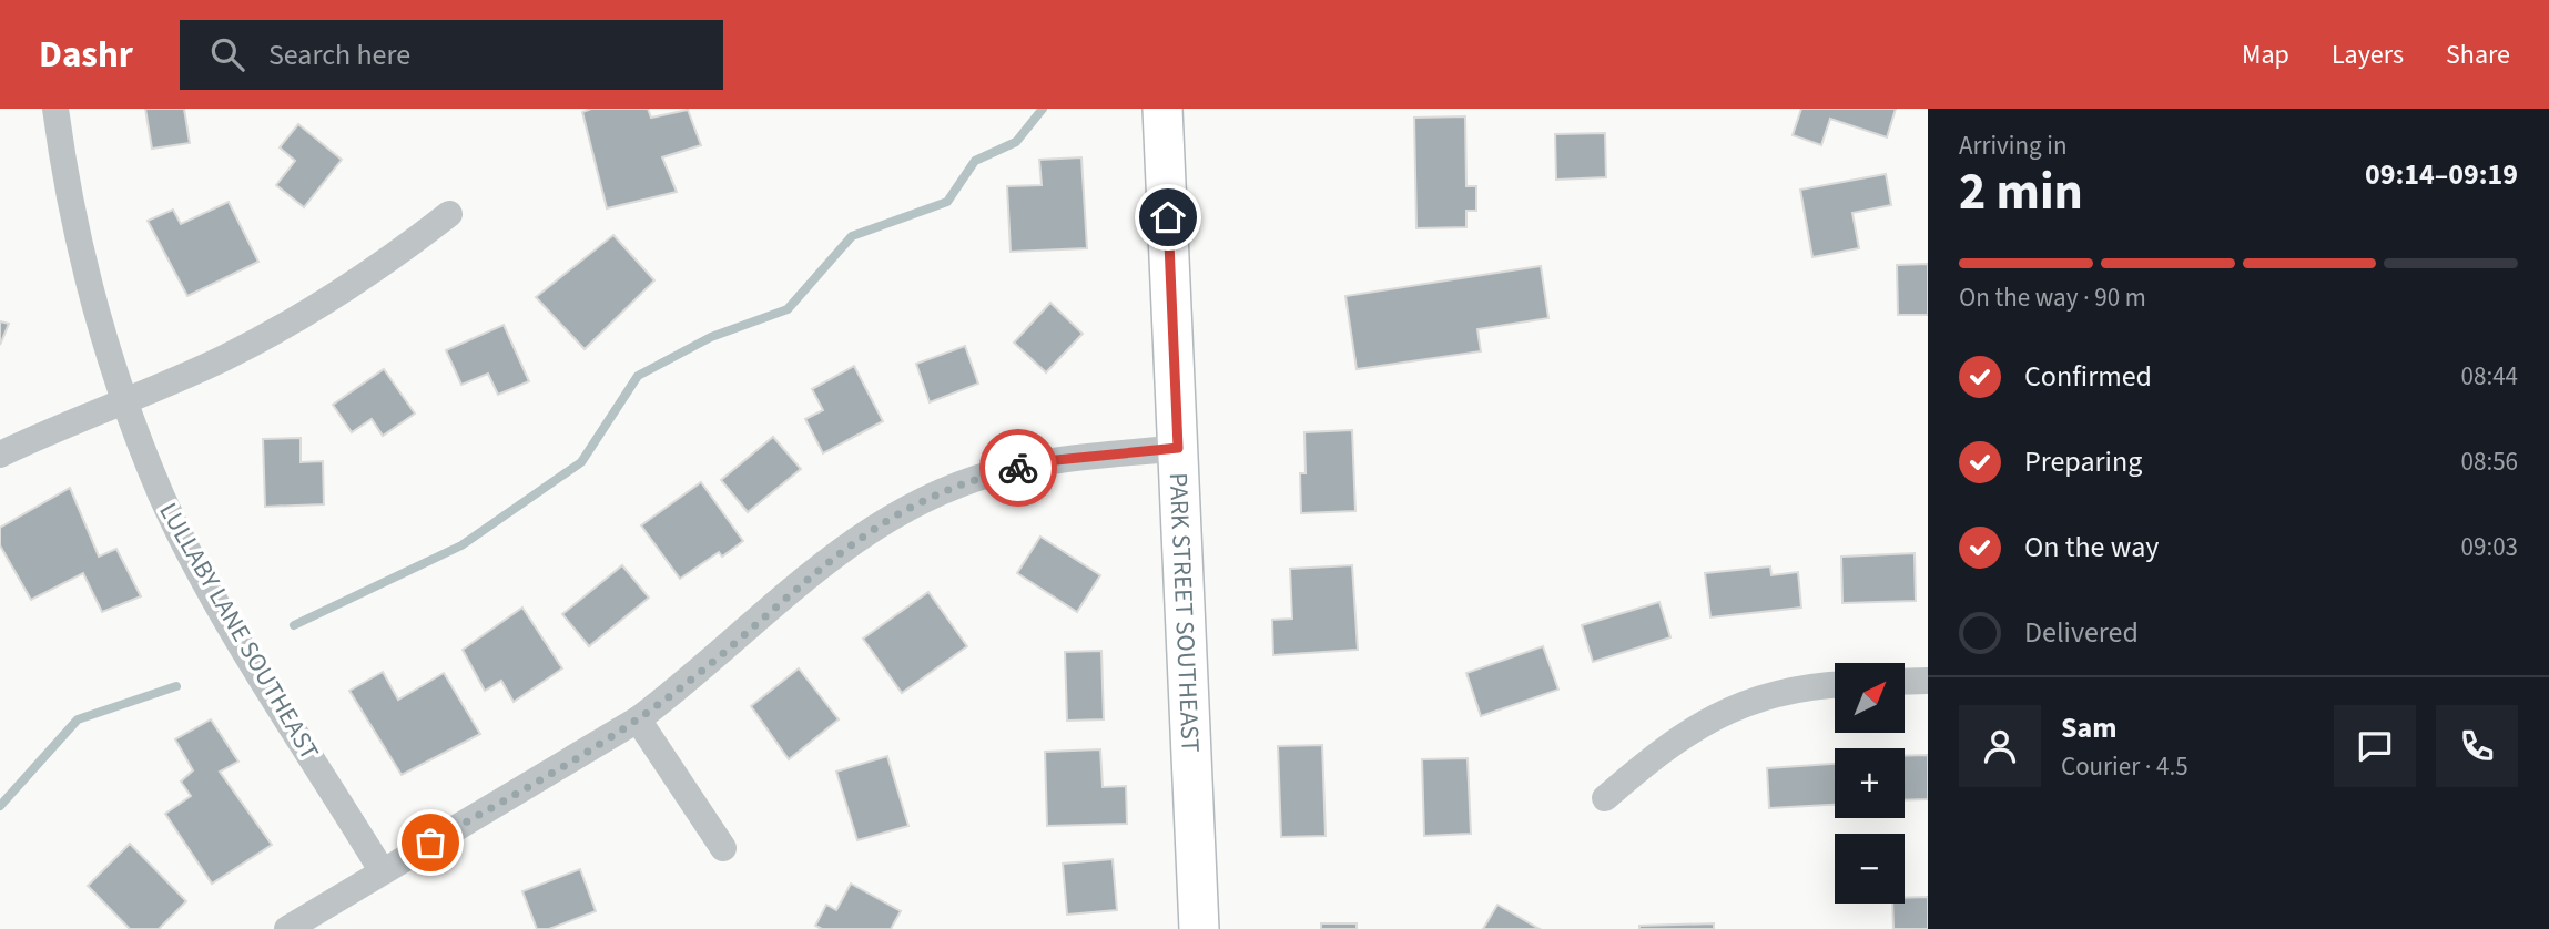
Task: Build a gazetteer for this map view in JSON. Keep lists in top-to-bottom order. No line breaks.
{"streets":{"main road":["PARK STREET SOUTHEAST"],"street":["LULLABY LANE SOUTHEAST"]},"north":"top right","page":{"header":"Dashr","search":"Search here","nav":["Map","Layers","Share"],"heading":["2 min","Arriving in","09:14–09:19"],"panel":["Sam","Courier · 4.5"],"bar":"On the way · 90 m","list":[["Confirmed","08:44"],["Preparing","08:56"],["On the way","09:03"],"Delivered"],"map_buttons":["+","−"]}}
